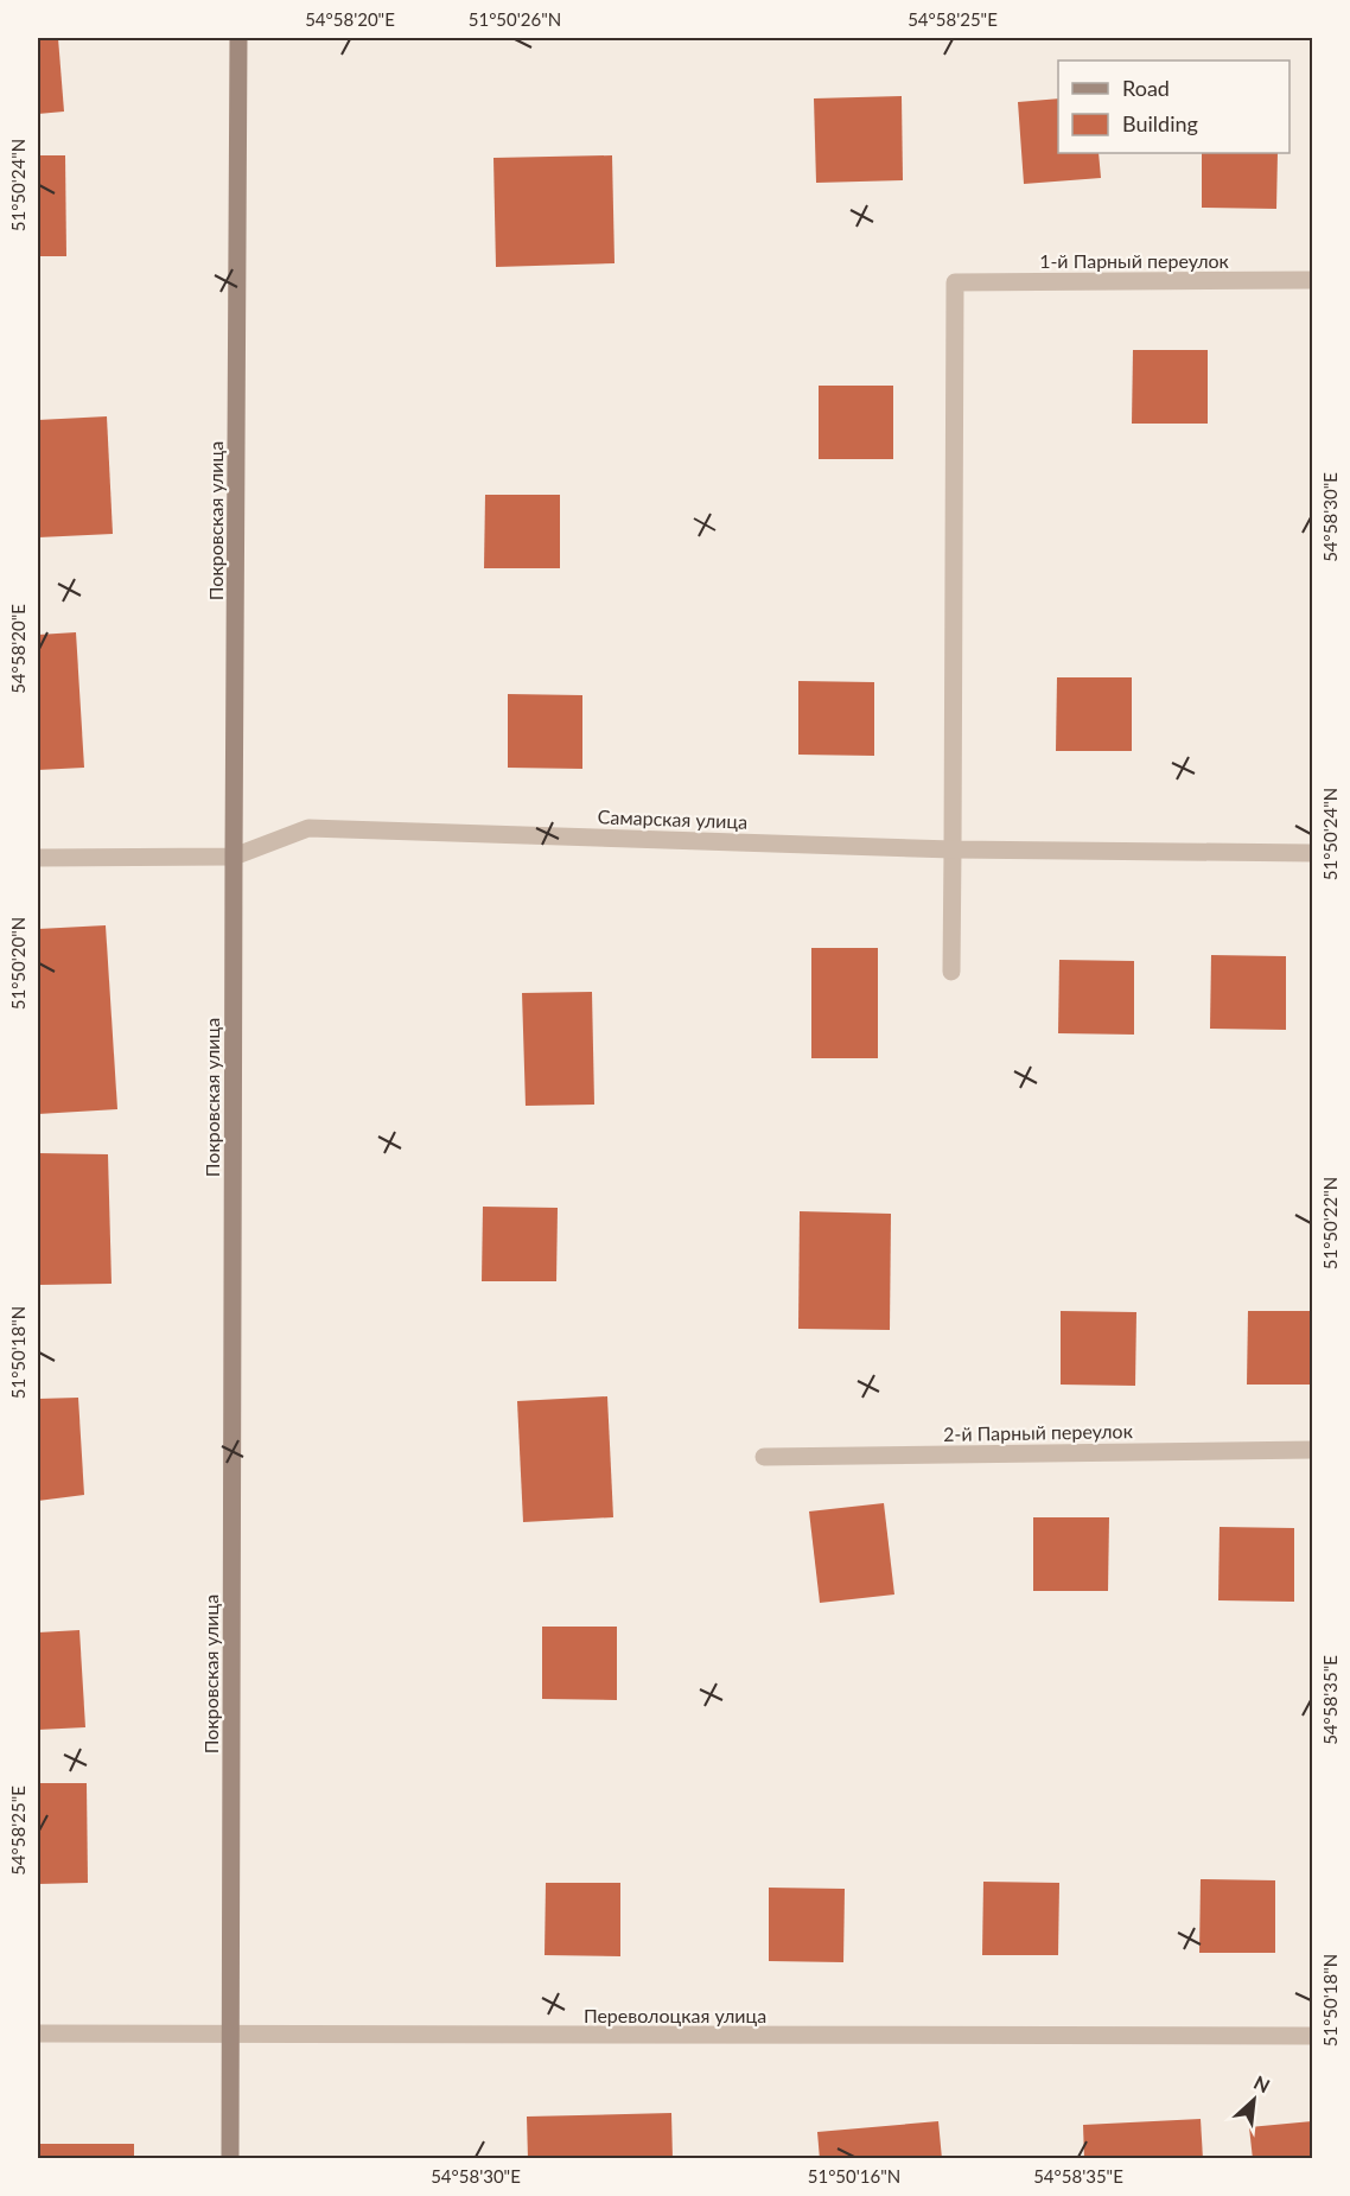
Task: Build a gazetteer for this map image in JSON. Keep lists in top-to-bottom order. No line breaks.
{"streets":{"street":["1-й Парный переулок","Покровская улица","Самарская улица","2-й Парный переулок","Переволоцкая улица"]},"crossings":[["1-й Парный переулок","Самарская улица"],["Покровская улица","Самарская улица"],["Покровская улица","Переволоцкая улица"]],"legend":["Road","Building"],"north":"top right","coordinates":["54°58'20\"E","51°50'26\"N","54°58'25\"E","51°50'24\"N","54°58'30\"E","51°50'20\"N","51°50'22\"N","51°50'18\"N","54°58'35\"E","51°50'16\"N"]}
